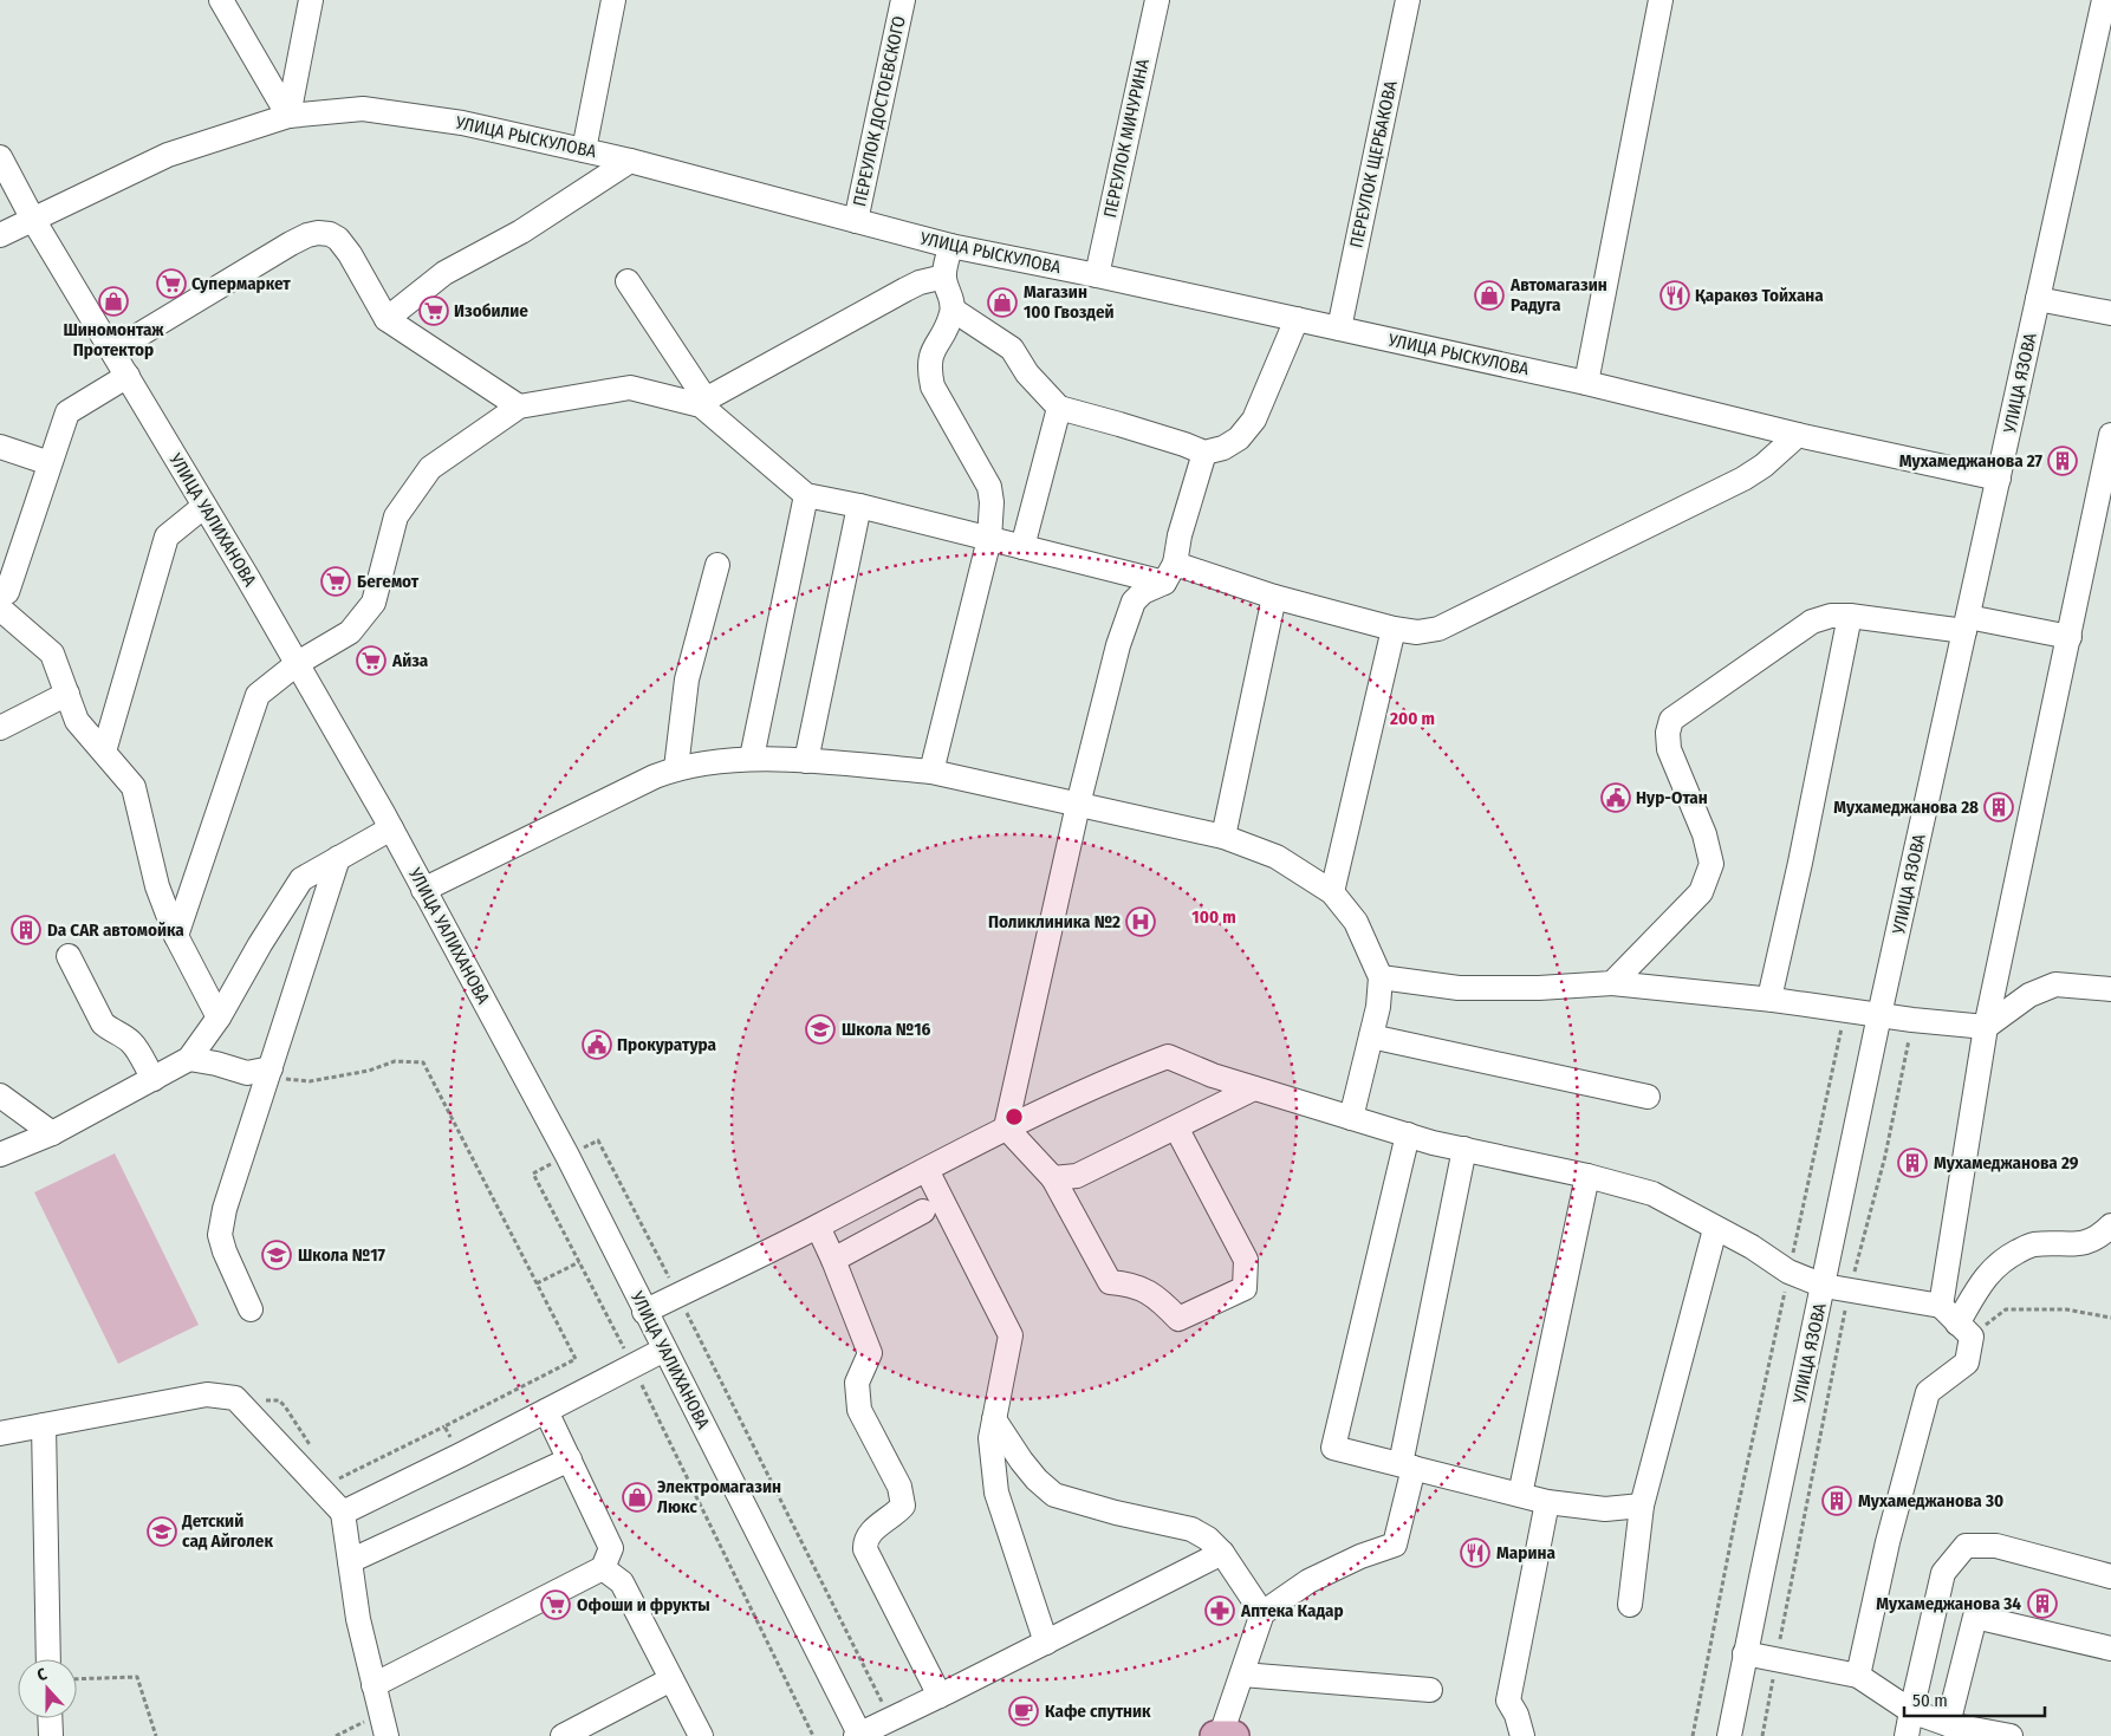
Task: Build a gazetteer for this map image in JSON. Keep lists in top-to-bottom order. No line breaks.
{"streets":{"street":["ПЕРЕУЛОК ДОСТОЕВСКОГО","УЛИЦА РЫСКУЛОВА","ПЕРЕУЛОК МИЧУРИНА","ПЕРЕУЛОК ЩЕРБАКОВА","УЛИЦА ЯЗОВА","УЛИЦА УАЛИХАНОВА"]},"crossings":[["ПЕРЕУЛОК ДОСТОЕВСКОГО","УЛИЦА РЫСКУЛОВА"],["УЛИЦА РЫСКУЛОВА","ПЕРЕУЛОК МИЧУРИНА"],["УЛИЦА РЫСКУЛОВА","ПЕРЕУЛОК ЩЕРБАКОВА"],["УЛИЦА РЫСКУЛОВА","УЛИЦА ЯЗОВА"],["УЛИЦА РЫСКУЛОВА","УЛИЦА УАЛИХАНОВА"]],"places":{"supermarket":["Супермаркет","Изобилие","Бегемот","Айза","Офоши и фрукты"],"shop":["Автомагазин Радуга","Шиномонтаж Протектор","Магазин 100 Гвоздей","Электромагазин Люкс"],"restaurant":["Қаракөз Тойхана","Марина"],"building":["Мухамеджанова 27","Мухамеджанова 28","Da CAR автомойка","Мухамеджанова 29","Мухамеджанова 30","Мухамеджанова 34"],"public building":["Нур-Отан","Прокуратура"],"hospital":["Поликлиника №2"],"school or university":["Школа №16","Школа №17","Детский сад Айголек"],"pharmacy":["Аптека Кадар"],"cafe":["Кафе спутник"]},"scale_bar":"50 m","north":"top","rings":["200 m","100 m"]}
